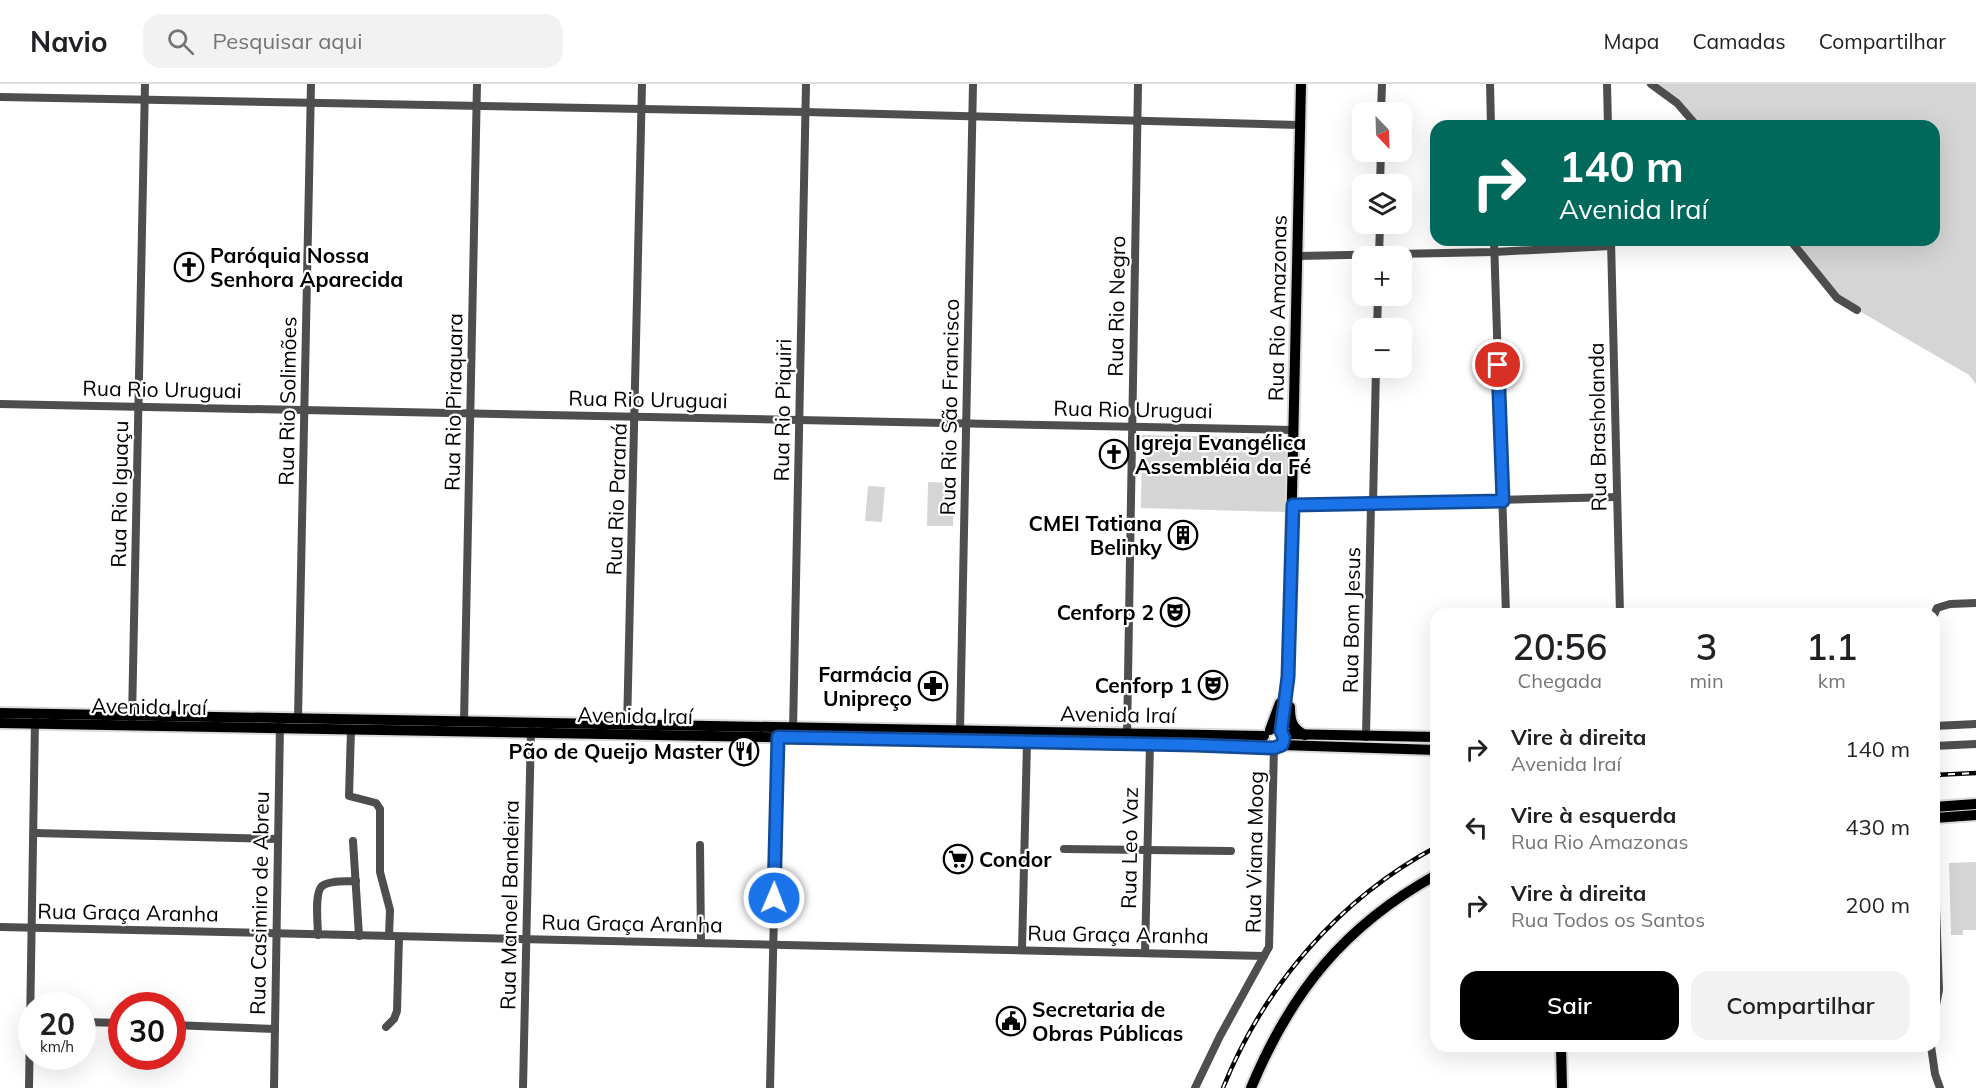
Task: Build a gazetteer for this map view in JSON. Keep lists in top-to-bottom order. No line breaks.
{"streets":{"main road":["Rua Rio Amazonas","Avenida Iraí"],"street":["Rua Rio Negro","Rua Rio Uruguai","Rua Rio Solimões","Rua Rio Piraquara","Rua Rio São Francisco","Rua Rio Piquiri","Rua Brasholanda","Rua Rio Iguaçu","Rua Rio Paraná","Rua Bom Jesus","Rua Leo Vaz","Rua Viana Moog","Rua Casimiro de Abreu","Rua Manoel Bandeira","Rua Graça Aranha"]},"crossings":[["Rua Rio Negro","Rua Rio Uruguai"],["Rua Rio Negro","Avenida Iraí"],["Rua Rio Amazonas","Rua Rio Uruguai"],["Rua Rio Amazonas","Avenida Iraí"],["Rua Rio Amazonas","Rua Viana Moog"],["Rua Rio Uruguai","Rua Rio Solimões"],["Rua Rio Uruguai","Rua Rio Piraquara"],["Rua Rio Uruguai","Rua Rio São Francisco"],["Rua Rio Uruguai","Rua Rio Piquiri"],["Rua Rio Uruguai","Rua Rio Iguaçu"],["Rua Rio Uruguai","Rua Rio Paraná"],["Rua Rio Solimões","Avenida Iraí"],["Rua Rio Piraquara","Avenida Iraí"],["Rua Rio São Francisco","Avenida Iraí"],["Rua Rio Piquiri","Avenida Iraí"],["Rua Rio Iguaçu","Avenida Iraí"],["Rua Rio Paraná","Avenida Iraí"],["Rua Bom Jesus","Avenida Iraí"],["Avenida Iraí","Rua Leo Vaz"],["Avenida Iraí","Rua Viana Moog"],["Avenida Iraí","Rua Casimiro de Abreu"],["Avenida Iraí","Rua Manoel Bandeira"],["Rua Leo Vaz","Rua Graça Aranha"],["Rua Viana Moog","Rua Graça Aranha"],["Rua Casimiro de Abreu","Rua Graça Aranha"],["Rua Manoel Bandeira","Rua Graça Aranha"]],"places":{"church":["Paróquia Nossa Senhora Aparecida","Igreja Evangélica Assembléia da Fé"],"building":["CMEI Tatiana Belinky"],"theatre":["Cenforp 2","Cenforp 1"],"pharmacy":["Farmácia Unipreço"],"restaurant":["Pão de Queijo Master"],"supermarket":["Condor"],"public building":["Secretaria de Obras Públicas"]},"north":"bottom right","page":{"header":"Navio","search":"Pesquisar aqui","nav":["Mapa","Camadas","Compartilhar"],"map_buttons":["+","−"],"turn":["140 m","Avenida Iraí"],"eta":["20:56","Chegada","3","min","1.1","km"],"list":[{"name":"Vire à direita","note":"Avenida Iraí","value":"140 m"},{"name":"Vire à esquerda","note":"Rua Rio Amazonas","value":"430 m"},{"name":"Vire à direita","note":"Rua Todos os Santos","value":"200 m"}],"buttons":["Sair","Compartilhar"],"speed":"20 km/h","limit":"30"}}
